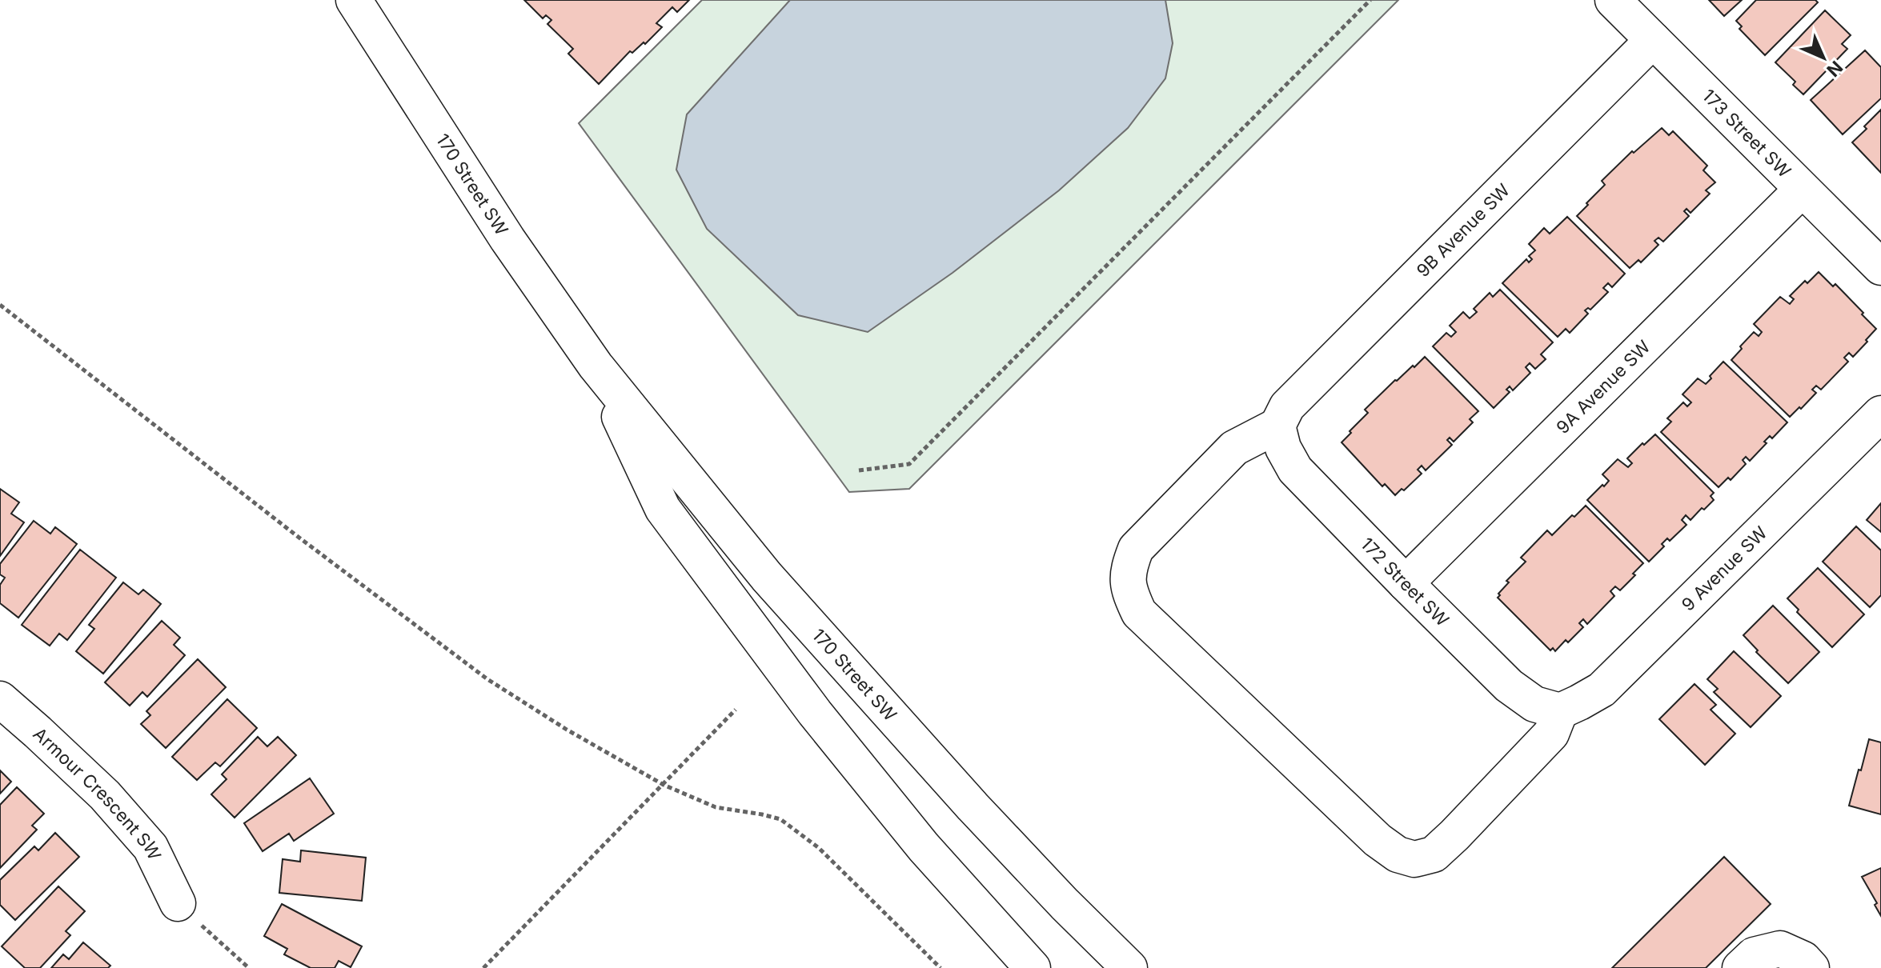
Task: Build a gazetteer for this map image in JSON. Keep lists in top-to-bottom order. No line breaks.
{"streets":{"street":["173 Street SW","170 Street SW","9B Avenue SW","9A Avenue SW","9 Avenue SW","172 Street SW","Armour Crescent SW"]},"crossings":[["173 Street SW","9B Avenue SW"],["173 Street SW","9A Avenue SW"],["9B Avenue SW","172 Street SW"],["9A Avenue SW","172 Street SW"],["9 Avenue SW","172 Street SW"]],"north":"bottom right"}
